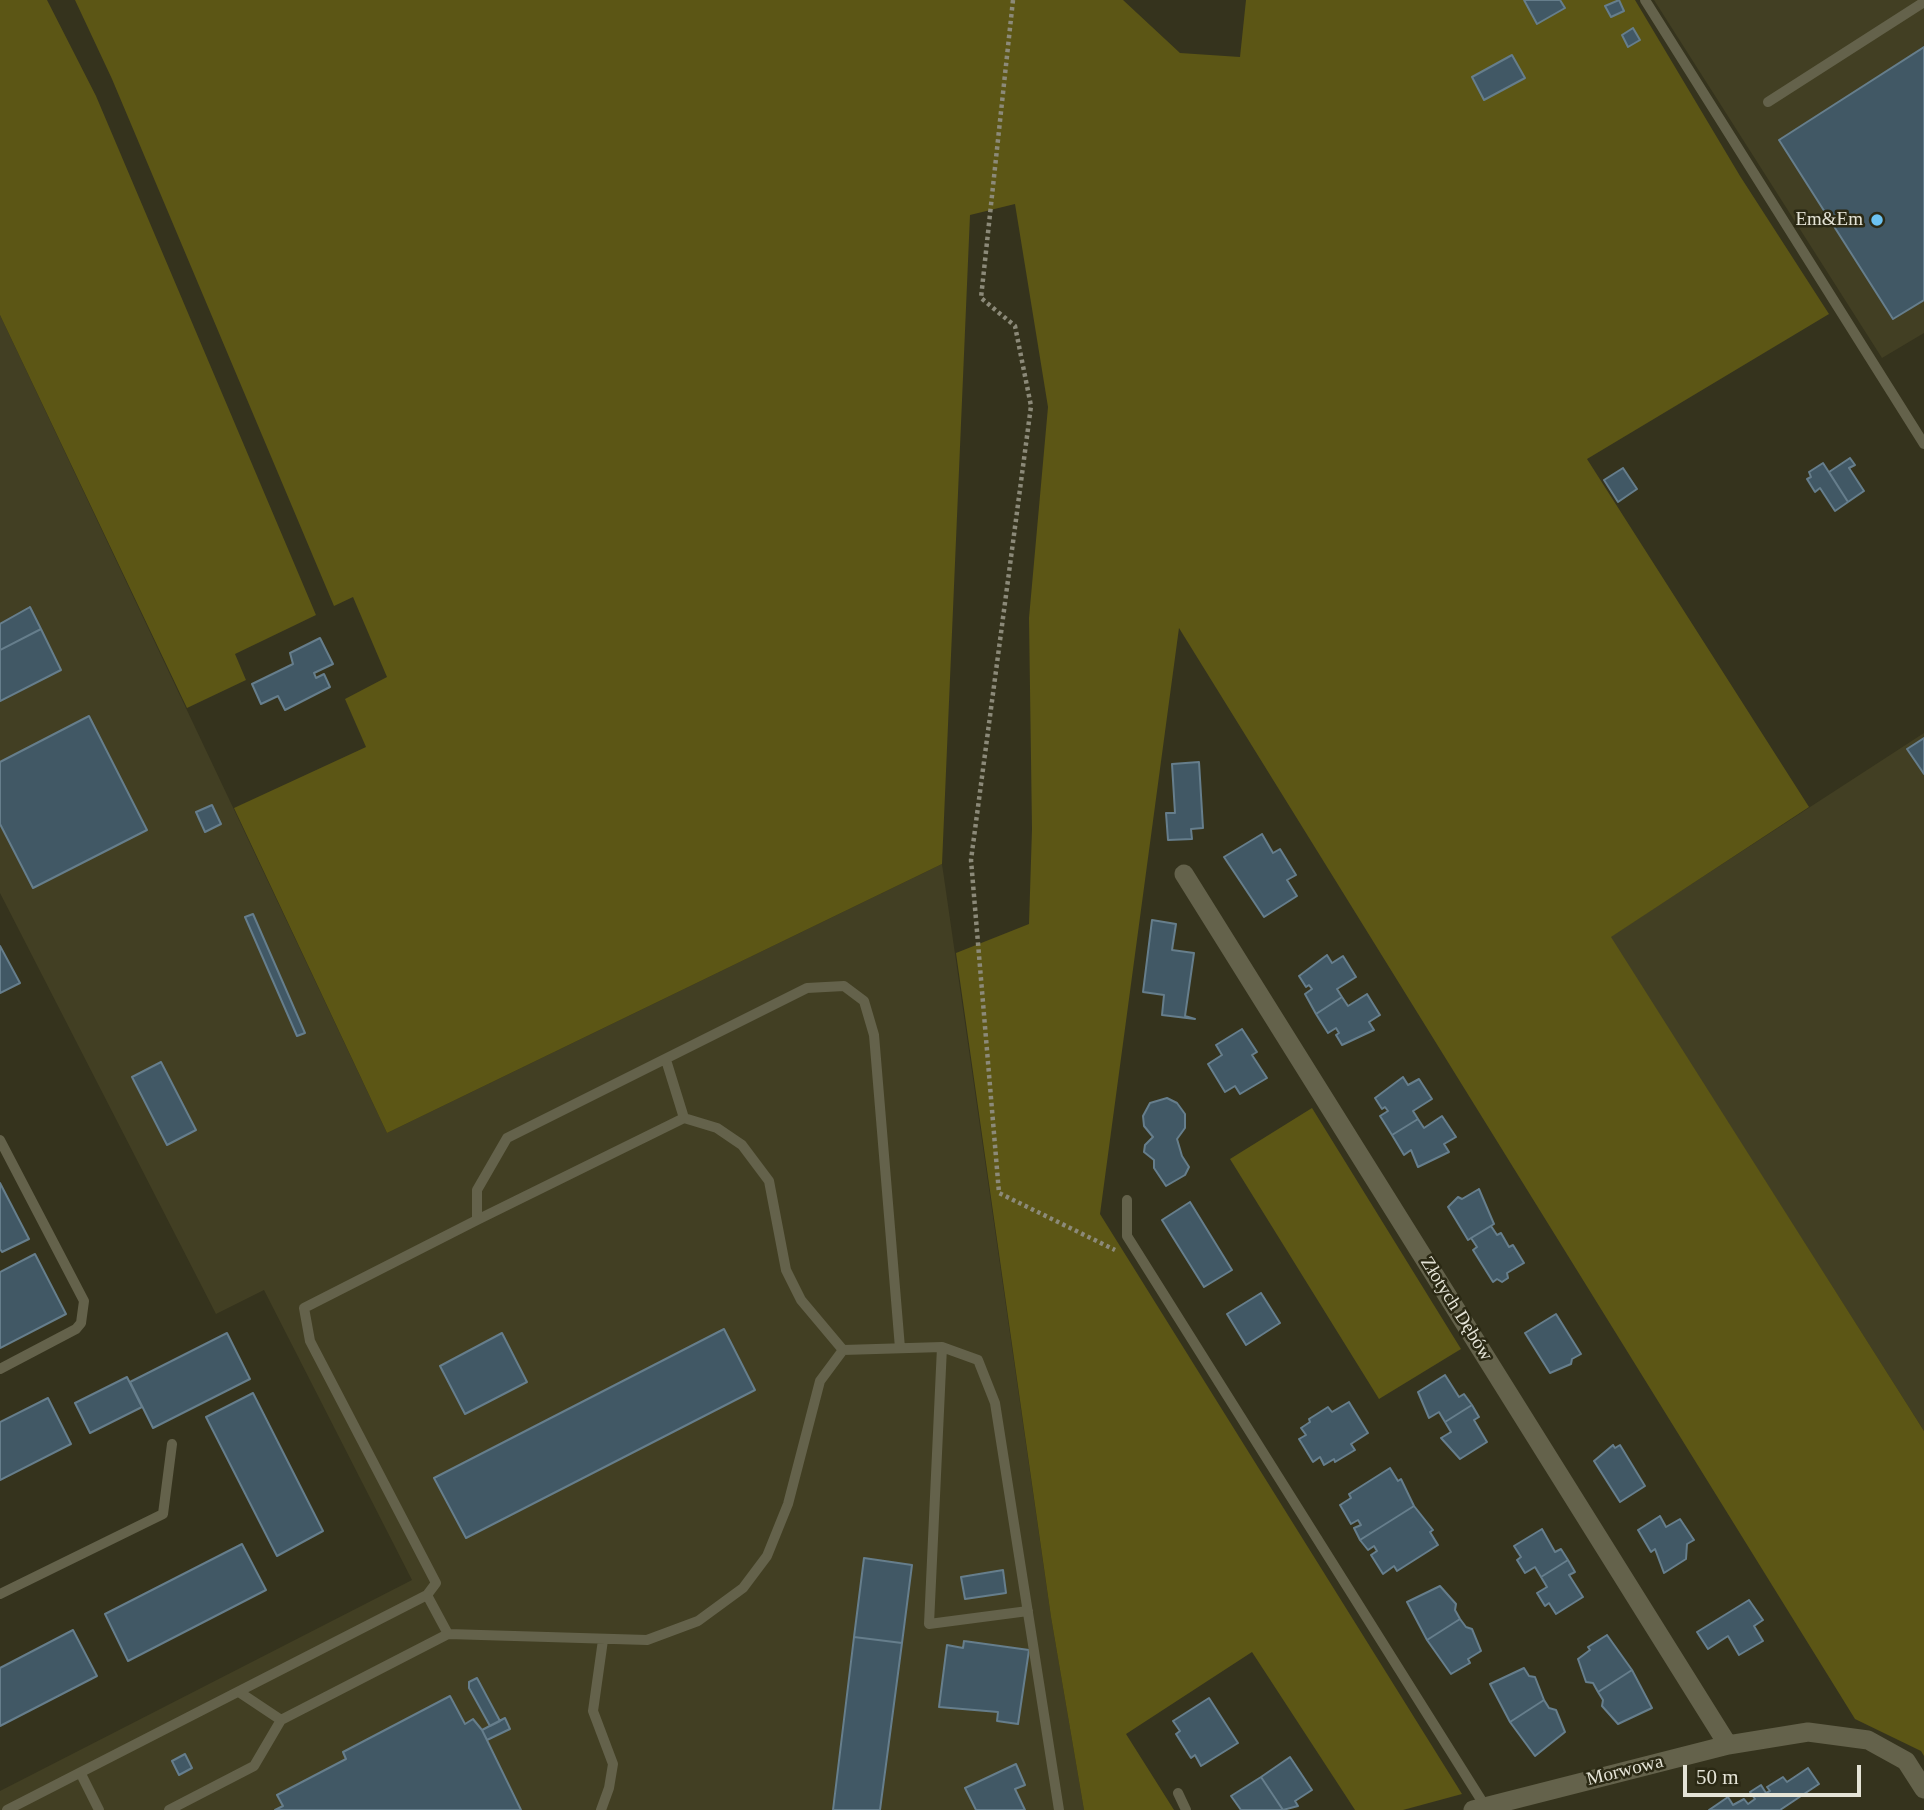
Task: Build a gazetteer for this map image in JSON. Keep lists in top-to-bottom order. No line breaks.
{"streets":{"street":["Złotych Dębów","Morwowa"]},"crossings":[["Złotych Dębów","Morwowa"]],"places":["Em&Em"],"scale_bar":"50 m"}
